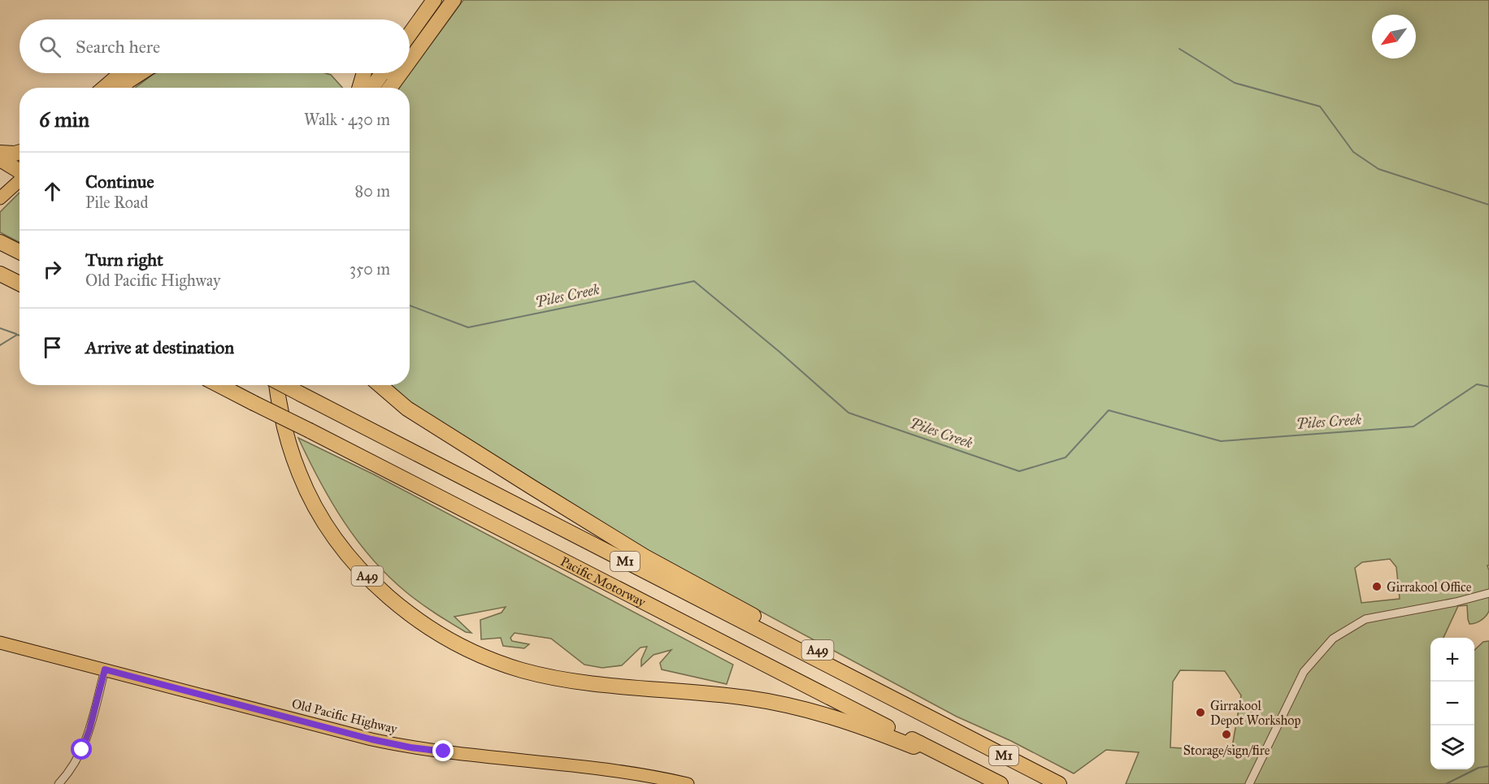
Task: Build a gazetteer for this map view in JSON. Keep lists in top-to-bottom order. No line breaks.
{"streets":{"highway":["M1","A49","Pacific Motorway"],"main road":["Old Pacific Highway"]},"crossings":[["M1","A49"],["A49","Pacific Motorway"]],"water":["Piles Creek"],"places":["Girrakool Office","Girrakool Depot Workshop","Storage/sign/fire"],"north":"bottom left","page":{"search":"Search here","heading":["6 min","Walk · 430 m"],"list":[["Continue","Pile Road","80 m"],["Turn right","Old Pacific Highway","350 m"],"Arrive at destination"],"map_buttons":["+","−"]}}
